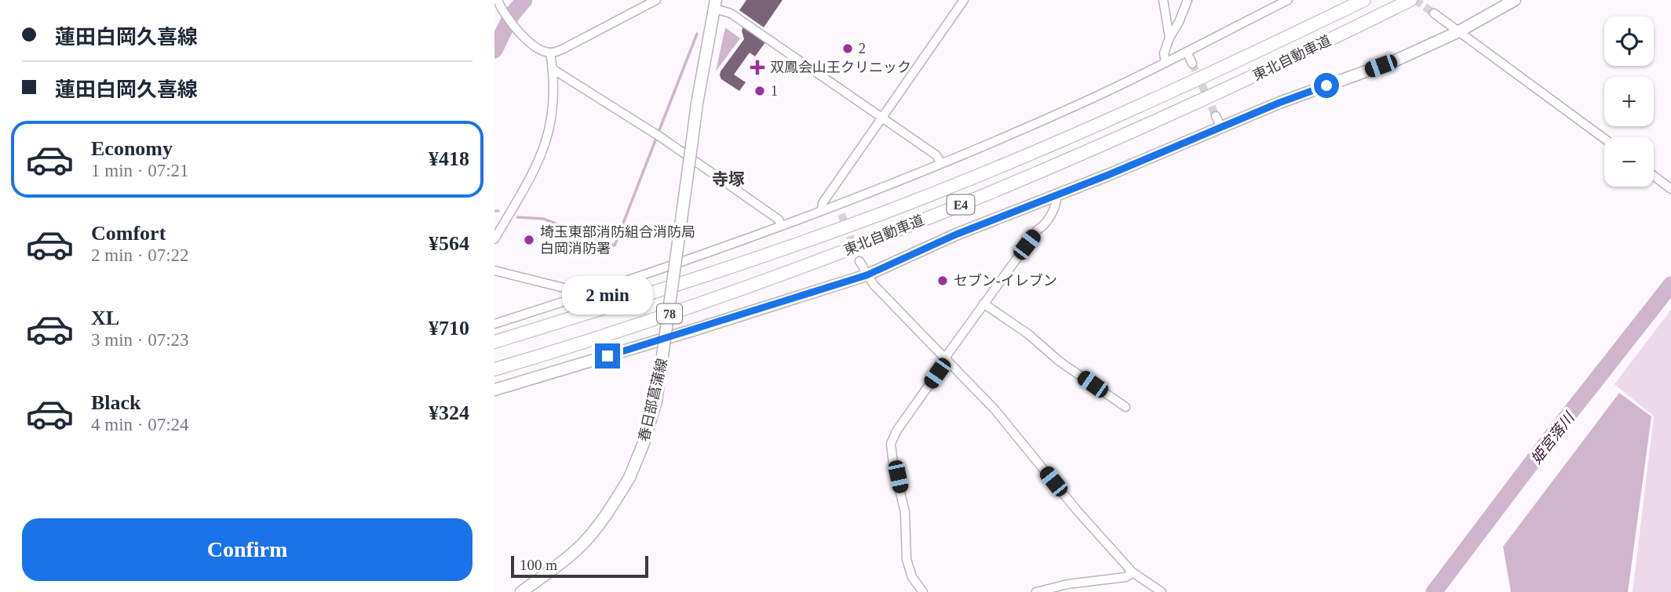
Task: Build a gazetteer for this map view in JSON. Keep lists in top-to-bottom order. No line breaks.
{"streets":{"highway":["東北自動車道","E4"],"main road":["78","春日部菖蒲線"]},"districts":["寺塚"],"water":["姫宮落川"],"places":{"other":["2","1","埼玉東部消防組合消防局 白岡消防署","セブン-イレブン"],"health":["双鳳会山王クリニック"]},"scale_bar":"100 m","page":{"banner":["蓮田白岡久喜線","蓮田白岡久喜線"],"map_buttons":["+","−"],"list":[{"name":"Economy","note":"1 min · 07:21","value":"¥418"},{"name":"Comfort","note":"2 min · 07:22","value":"¥564"},{"name":"XL","note":"3 min · 07:23","value":"¥710"},{"name":"Black","note":"4 min · 07:24","value":"¥324"}],"bubble":"2 min","buttons":"Confirm","scale":"100 m"}}
